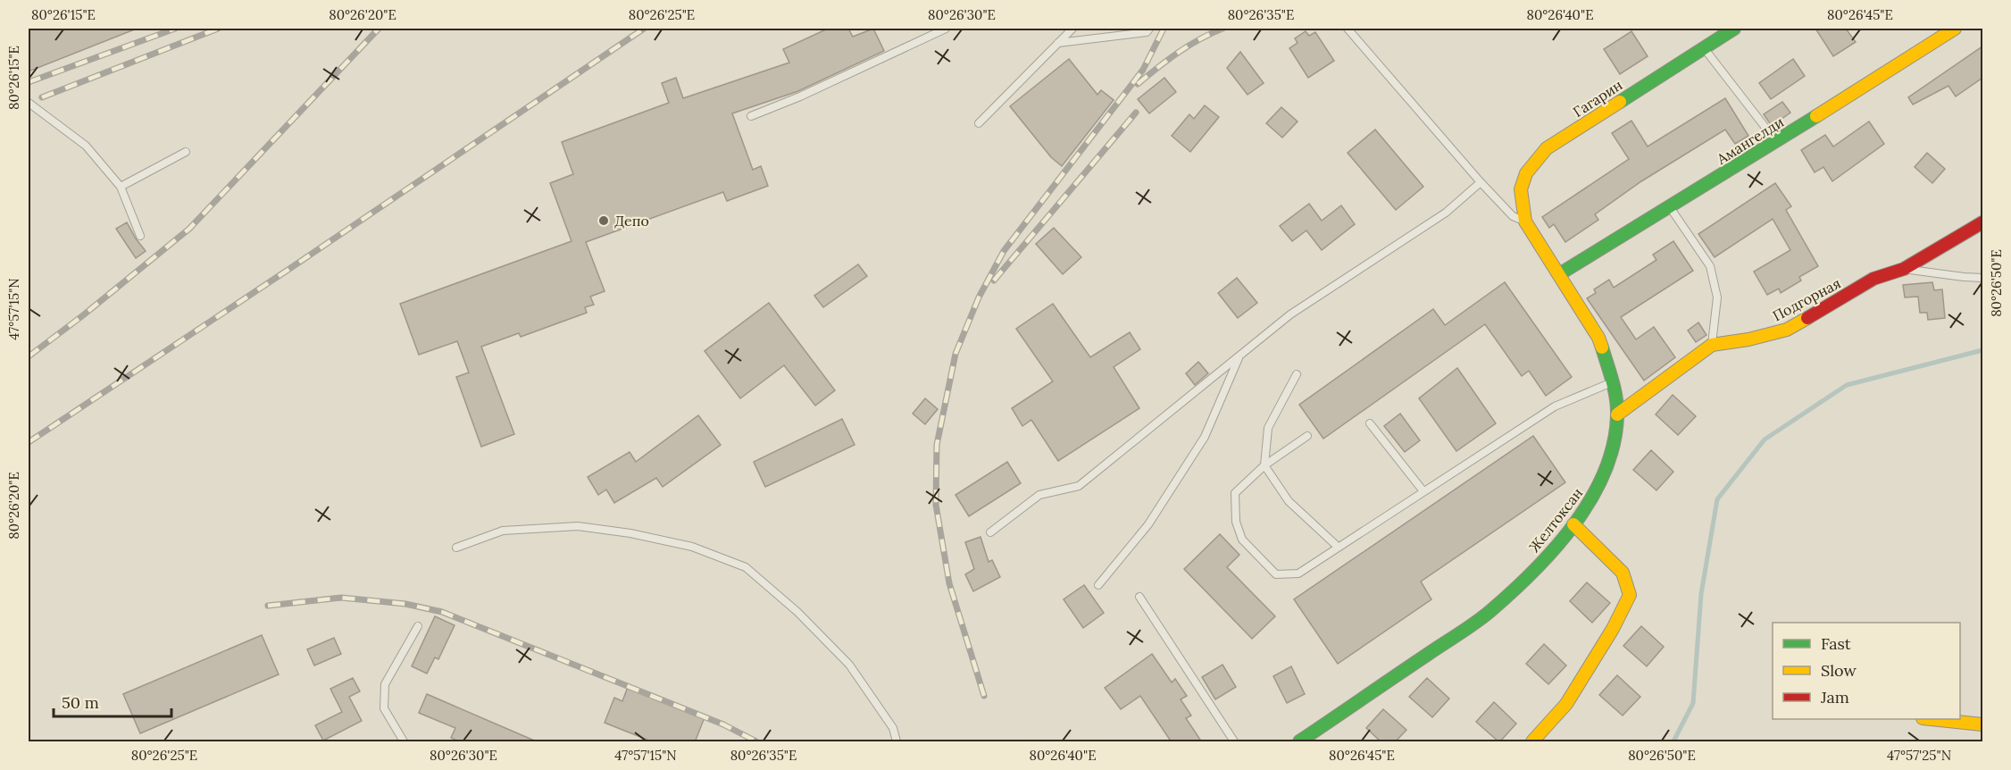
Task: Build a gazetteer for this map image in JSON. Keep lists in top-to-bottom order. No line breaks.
{"streets":{"street":["Гагарин","Амангелди","Подгорная","Желтоксан"]},"crossings":[["Гагарин","Желтоксан"],["Амангелди","Желтоксан"],["Подгорная","Желтоксан"]],"places":["Депо"],"legend":["Fast","Slow","Jam"],"scale_bar":"50 m","coordinates":["80°26'15\"E","80°26'20\"E","80°26'25\"E","80°26'30\"E","80°26'35\"E","80°26'40\"E","80°26'45\"E","80°26'50\"E","47°57'15\"N","47°57'25\"N"]}
